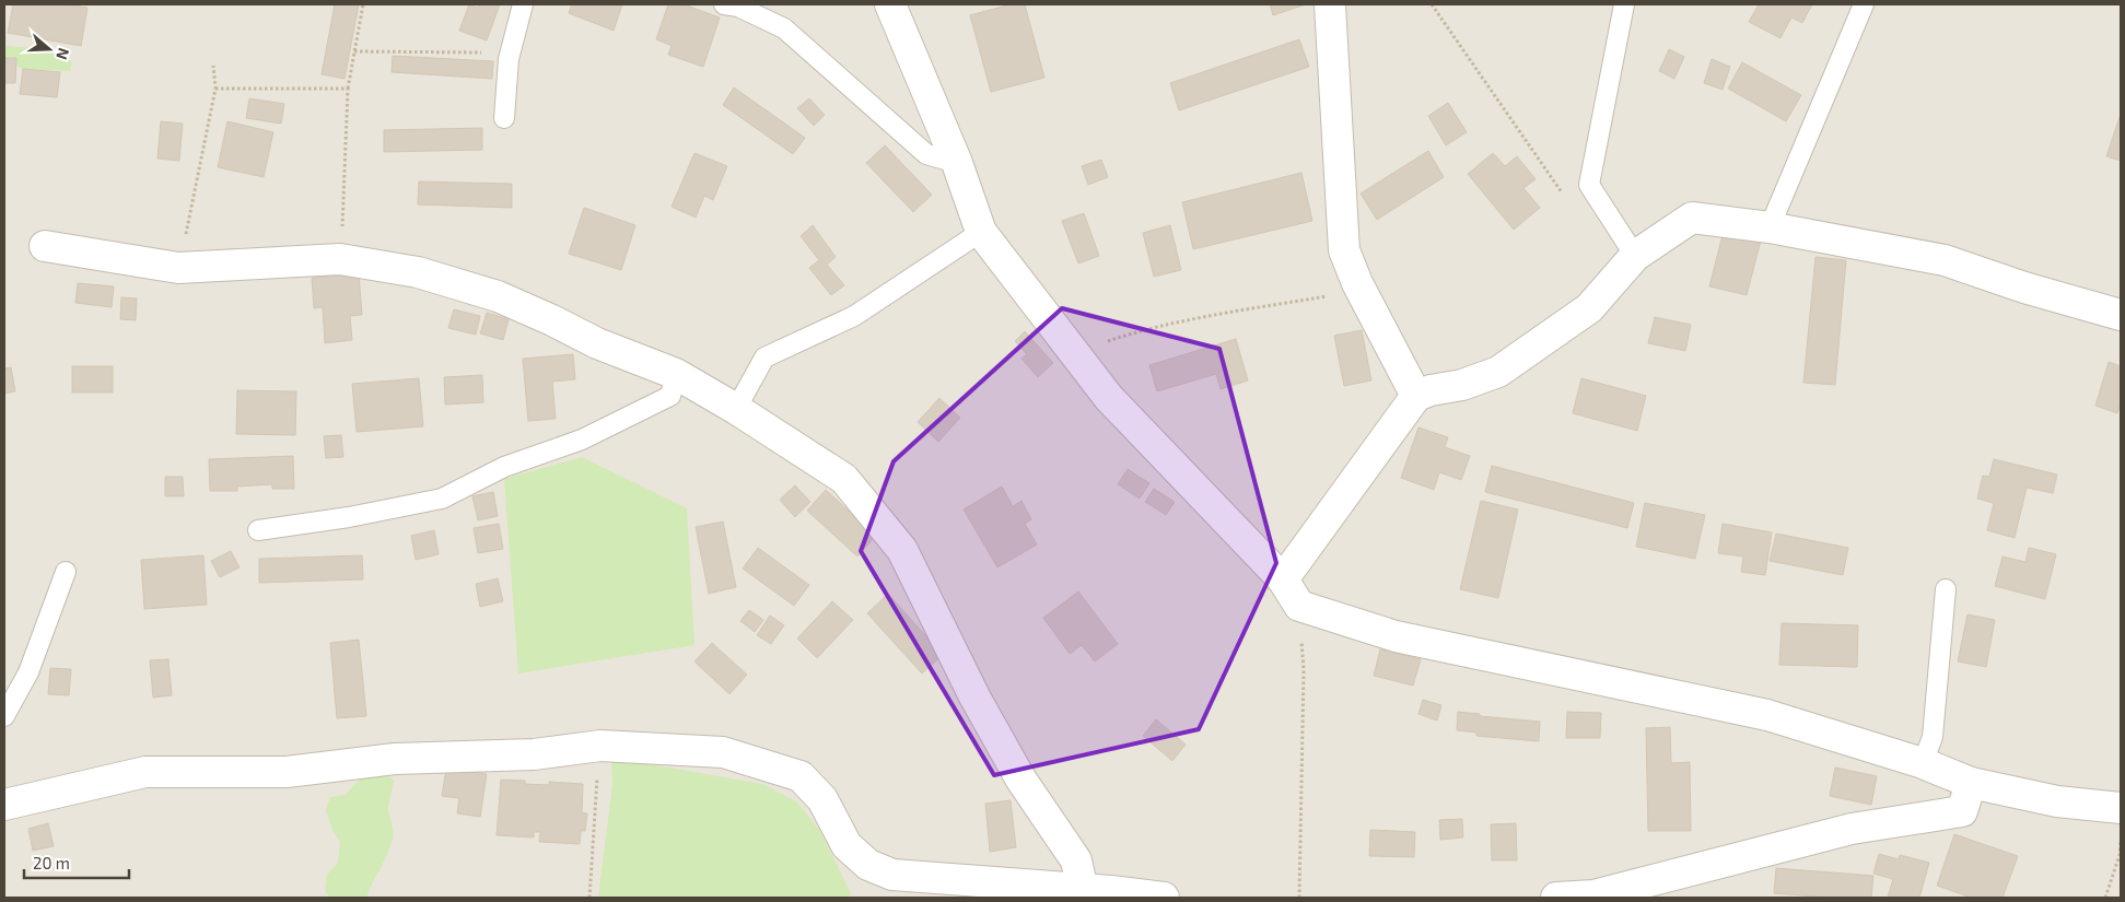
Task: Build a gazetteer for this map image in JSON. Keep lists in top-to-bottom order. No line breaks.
{"scale_bar":"20 m","north":"right"}
